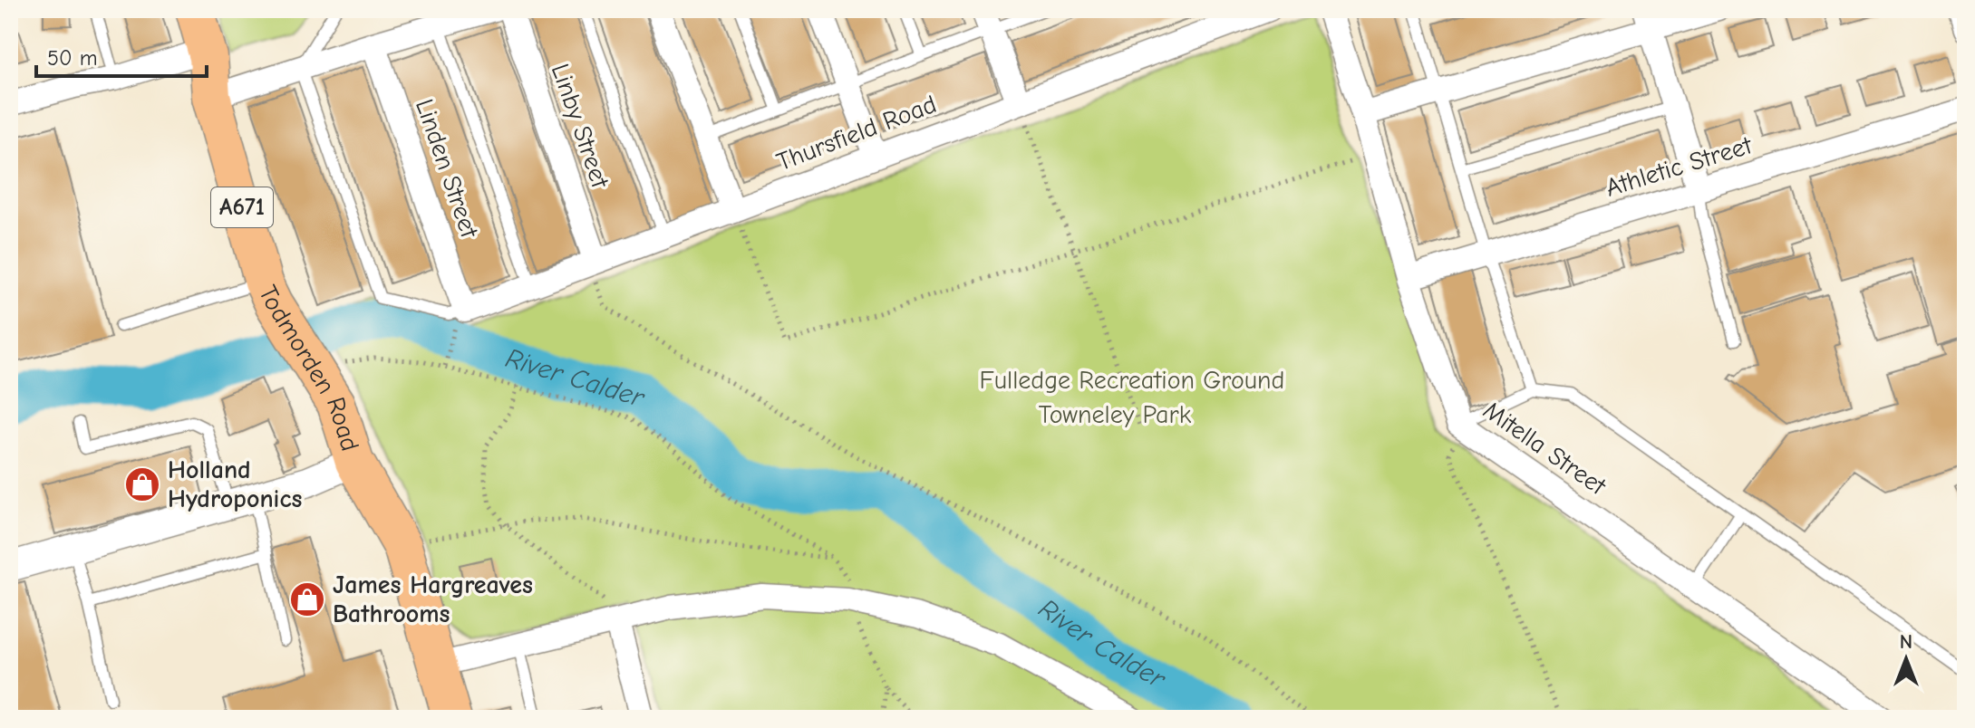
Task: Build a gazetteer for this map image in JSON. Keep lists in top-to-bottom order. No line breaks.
{"streets":{"highway":["A671","Todmorden Road"],"street":["Linby Street","Thursfield Road","Athletic Street","Linden Street","Mitella Street"]},"crossings":[["Linby Street","Thursfield Road"],["Thursfield Road","Linden Street"],["Athletic Street","Mitella Street"]],"water":["River Calder"],"parks":["Fulledge Recreation Ground","Towneley Park"],"places":{"shop":["Holland Hydroponics","James Hargreaves Bathrooms"]},"scale_bar":"50 m","north":"top"}
